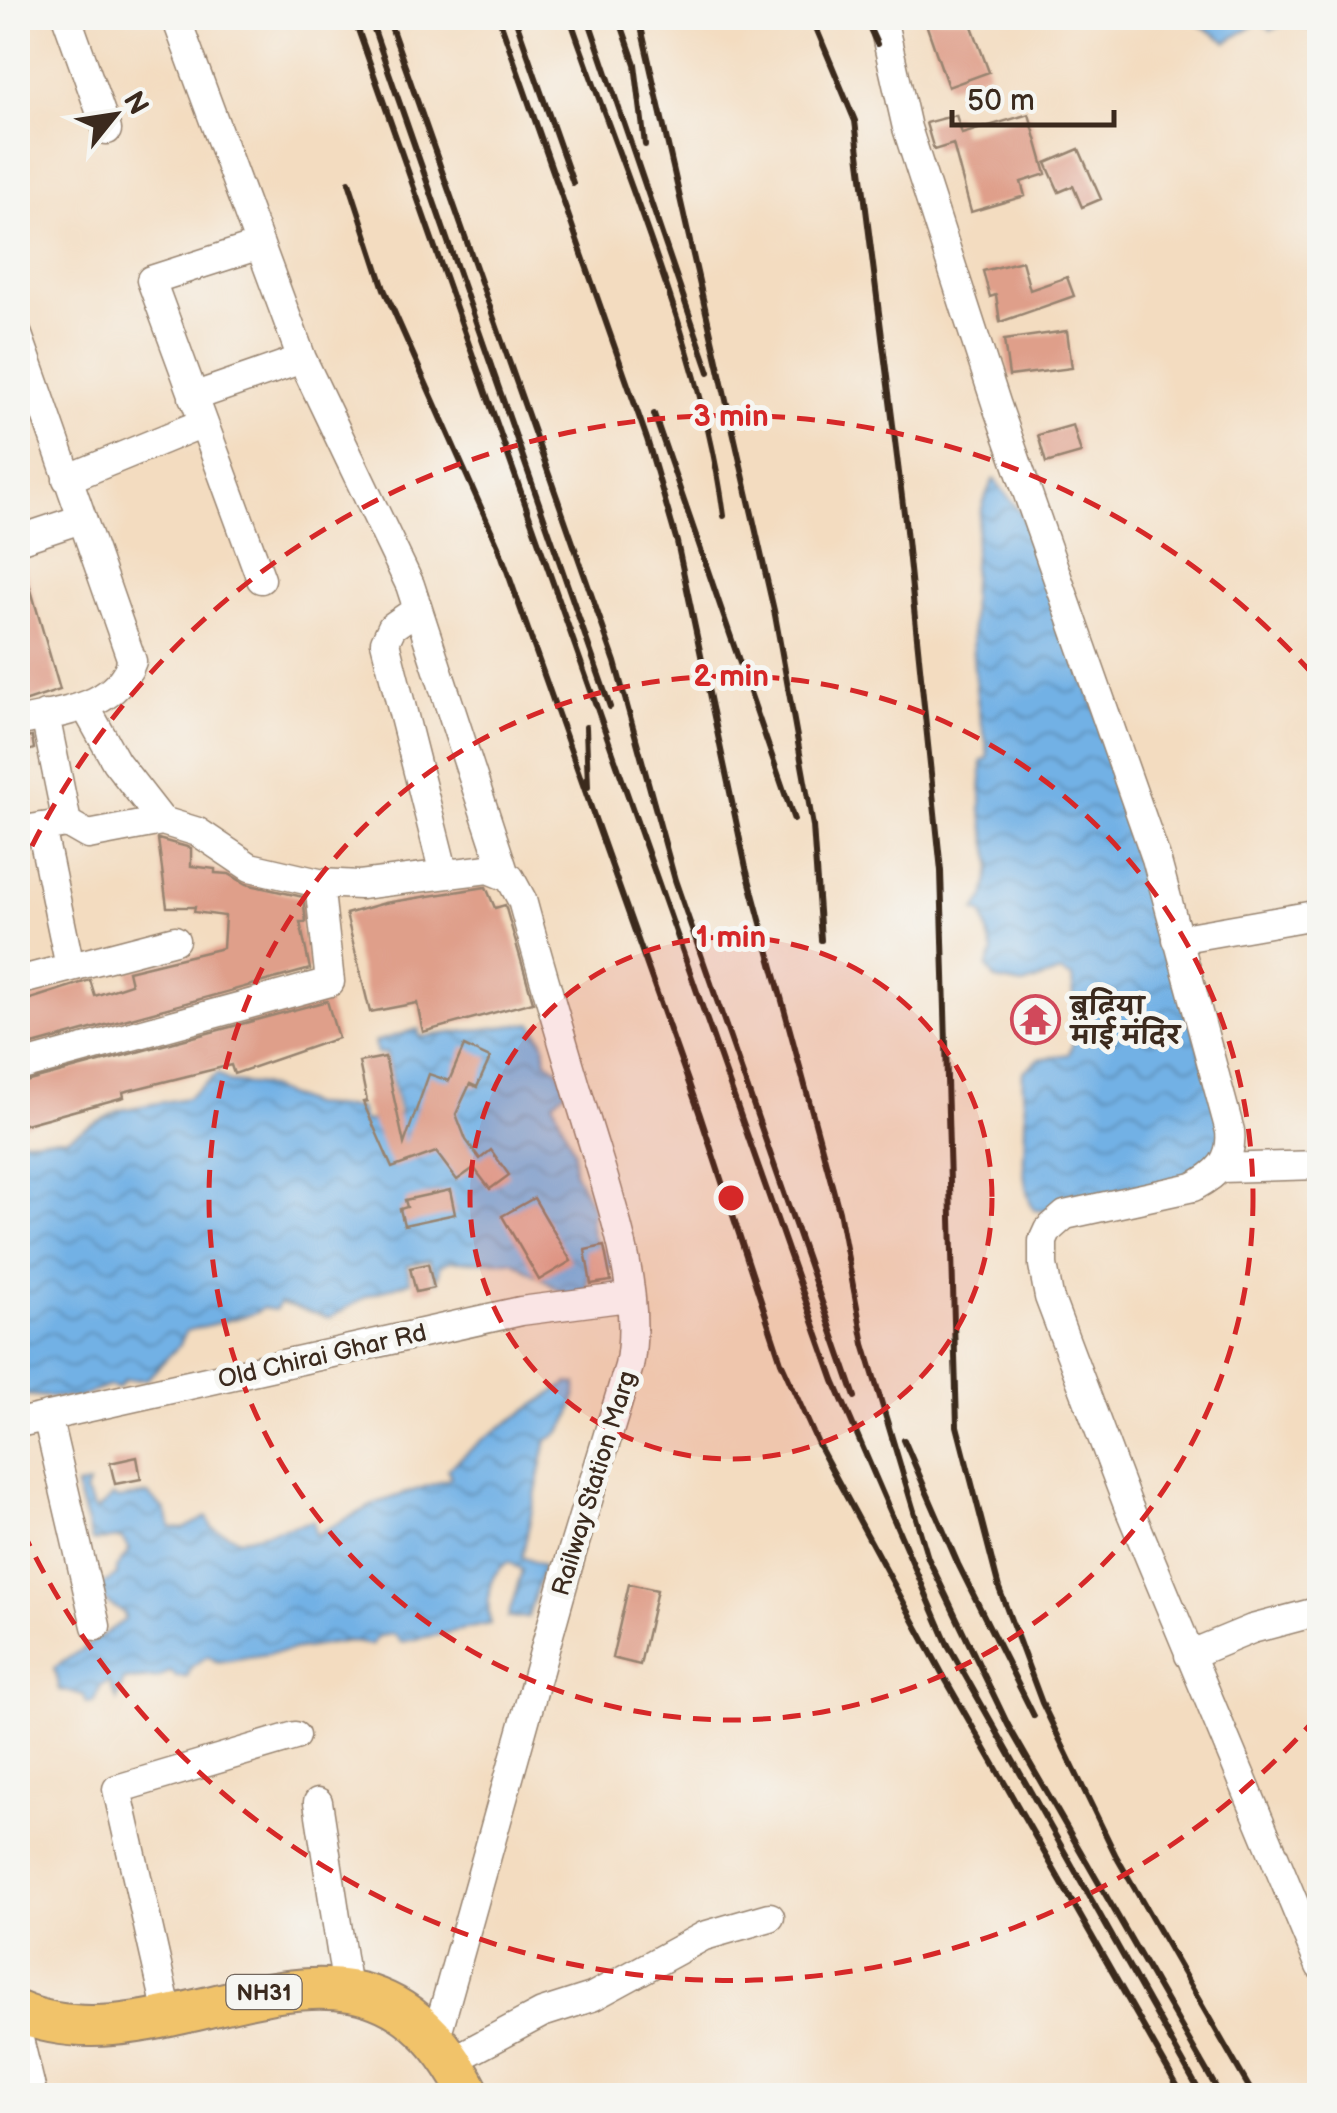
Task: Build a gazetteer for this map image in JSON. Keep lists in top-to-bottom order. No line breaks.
{"streets":{"highway":["NH31"],"street":["Old Chirai Ghar Rd","Railway Station Marg"]},"crossings":[["Old Chirai Ghar Rd","Railway Station Marg"],["Railway Station Marg","NH31"]],"places":{"temple":["बुढ़िया माई मंदिर"]},"scale_bar":"50 m","north":"top right","rings":["3 min","2 min","1 min"]}
